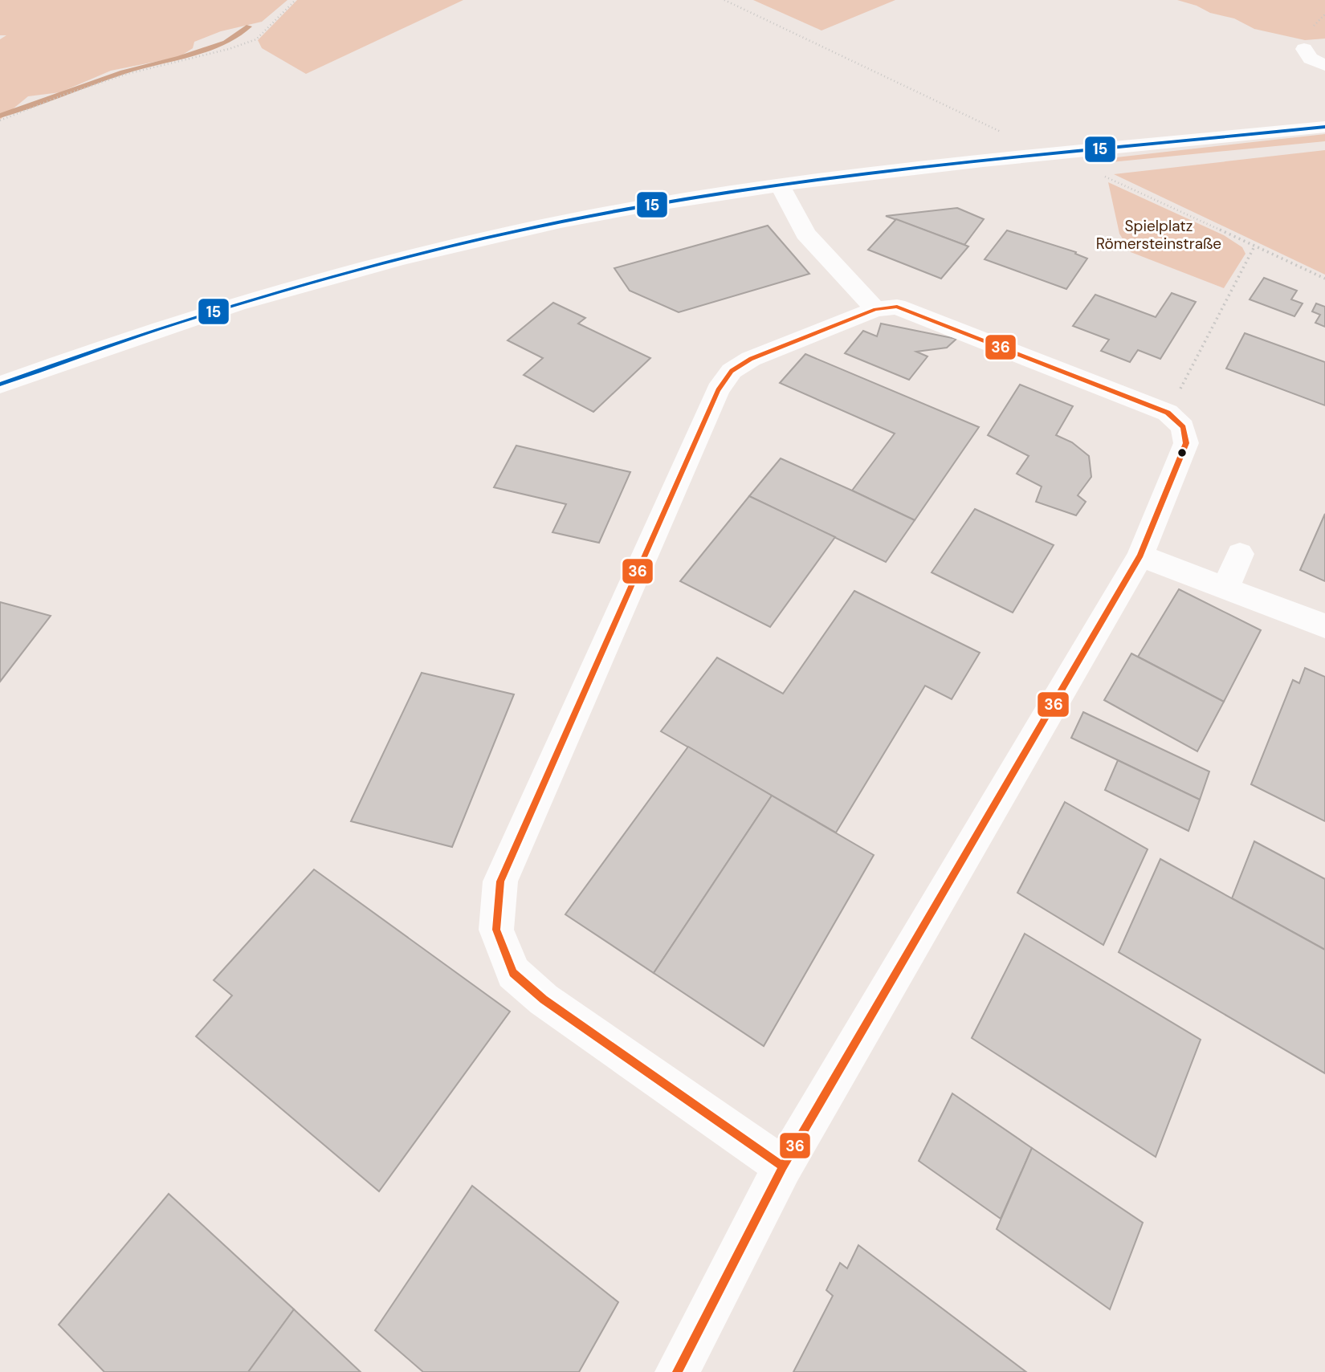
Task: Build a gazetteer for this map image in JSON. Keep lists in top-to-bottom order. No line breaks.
{"parks":["Spielplatz Römersteinstraße"],"lines":["transit line 15","transit line 36"]}
